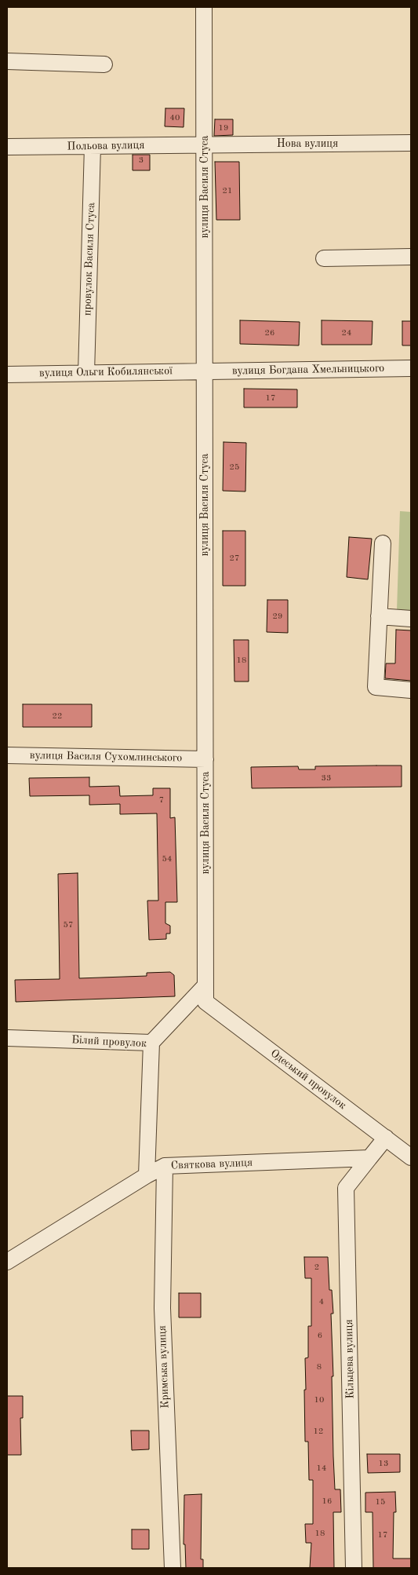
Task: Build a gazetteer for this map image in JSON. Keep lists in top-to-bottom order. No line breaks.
{"streets":{"street":["Нова вулиця","Польова вулиця","вулиця Василя Стуса","провулок Василя Стуса","вулиця Богдана Хмельницького","вулиця Ольги Кобилянської","вулиця Василя Сухомлинського","Білий провулок","Одеський провулок","Святкова вулиця","Кільцева вулиця","Кримська вулиця"]},"crossings":[["Нова вулиця","Польова вулиця"],["Нова вулиця","вулиця Василя Стуса"],["Польова вулиця","вулиця Василя Стуса"],["Польова вулиця","провулок Василя Стуса"],["вулиця Василя Стуса","вулиця Богдана Хмельницького"],["вулиця Василя Стуса","вулиця Ольги Кобилянської"],["вулиця Василя Стуса","вулиця Василя Сухомлинського"],["вулиця Василя Стуса","Одеський провулок"],["провулок Василя Стуса","вулиця Ольги Кобилянської"],["вулиця Богдана Хмельницького","вулиця Ольги Кобилянської"],["Білий провулок","Святкова вулиця"],["Святкова вулиця","Кільцева вулиця"],["Святкова вулиця","Кримська вулиця"]],"house_numbers":["40","19","3","21","26","24","17","25","27","29","18","22","33","7","54","57","2","4","6","8","10","12","13","14","16","15","18","17"]}
